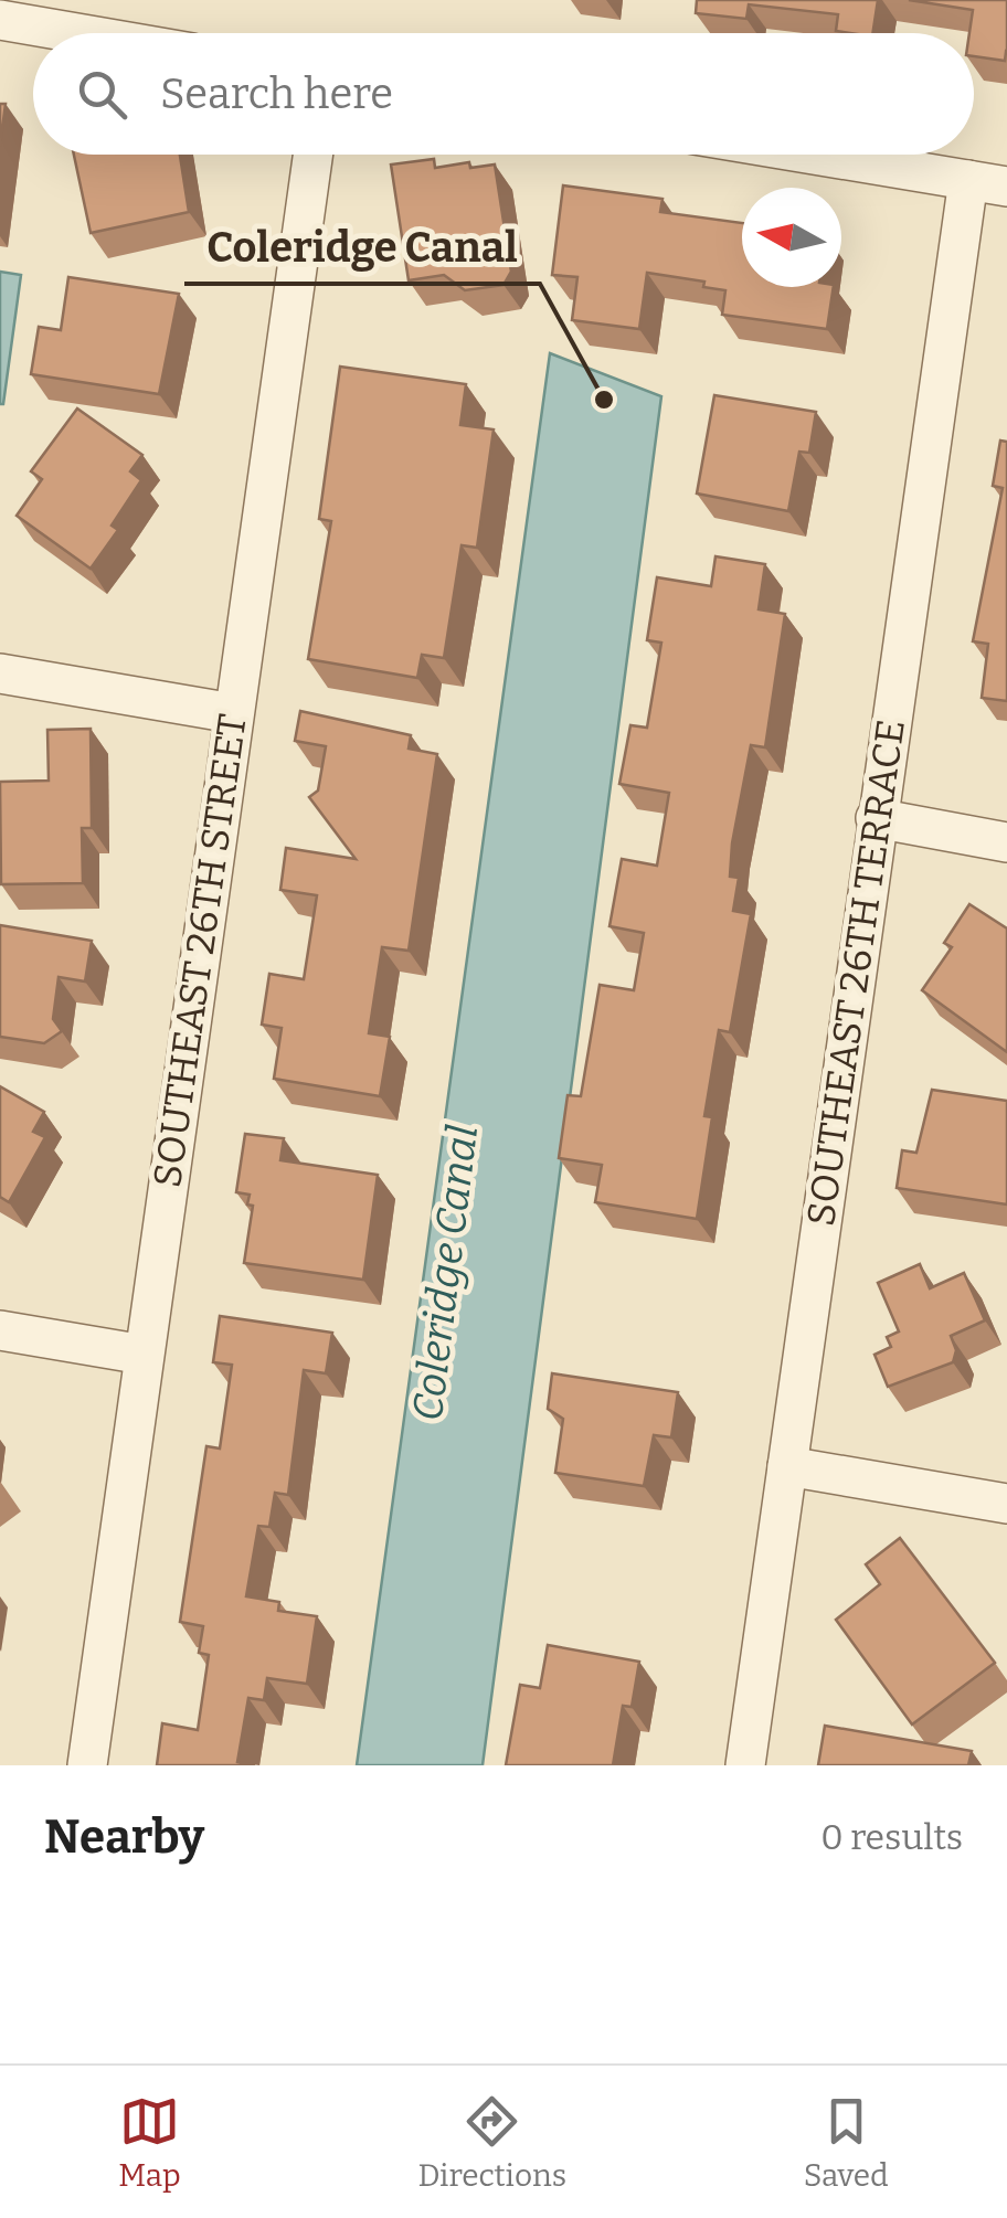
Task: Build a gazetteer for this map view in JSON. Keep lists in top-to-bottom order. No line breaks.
{"streets":{"street":["SOUTHEAST 26TH STREET","SOUTHEAST 26TH TERRACE"]},"water":["Coleridge Canal"],"places":["Coleridge Canal"],"north":"left","page":{"search":"Search here","heading":["Nearby","0 results"],"nav":["Map","Directions","Saved"]}}
